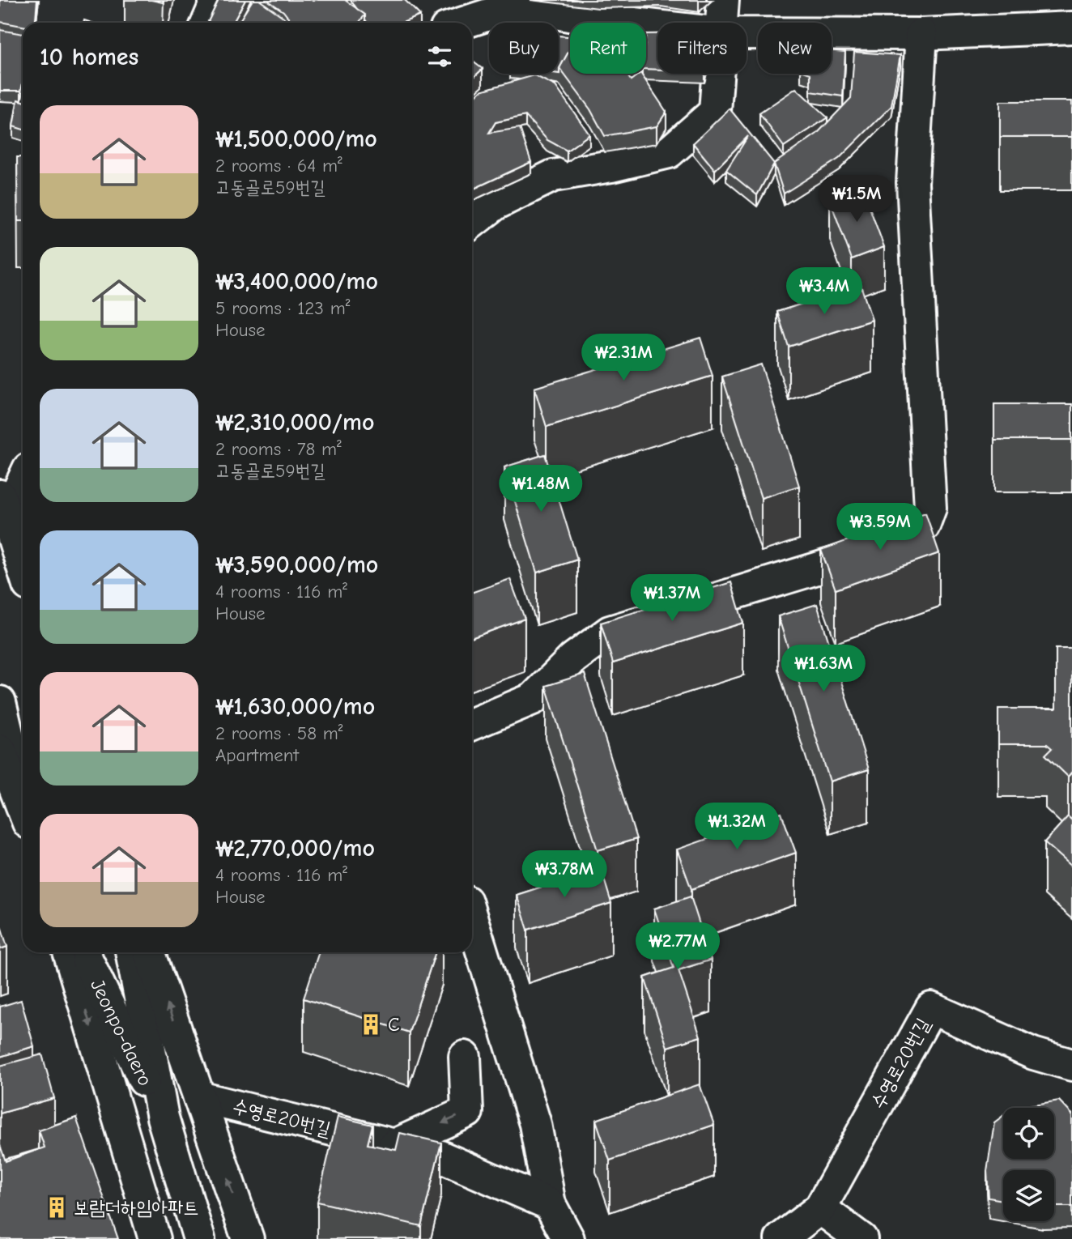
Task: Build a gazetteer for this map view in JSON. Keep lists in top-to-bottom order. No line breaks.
{"streets":{"main road":["Jeonpo-daero","수영로20번길"]},"places":{"building":["C","보람더하임아파트"]},"page":{"chip":["Buy","Rent","Filters","New"],"heading":"10 homes","list":[{"name":"₩1,500,000/mo","note":"2 rooms · 64 m² · 고동골로59번길"},{"name":"₩3,400,000/mo","note":"5 rooms · 123 m² · House"},{"name":"₩2,310,000/mo","note":"2 rooms · 78 m² · 고동골로59번길"},{"name":"₩3,590,000/mo","note":"4 rooms · 116 m² · House"},{"name":"₩1,630,000/mo","note":"2 rooms · 58 m² · Apartment"},{"name":"₩2,770,000/mo","note":"4 rooms · 116 m² · House"}],"price":["₩1.5M","₩3.4M","₩2.31M","₩1.48M","₩3.59M","₩1.37M","₩1.63M","₩1.32M","₩3.78M","₩2.77M"]}}
